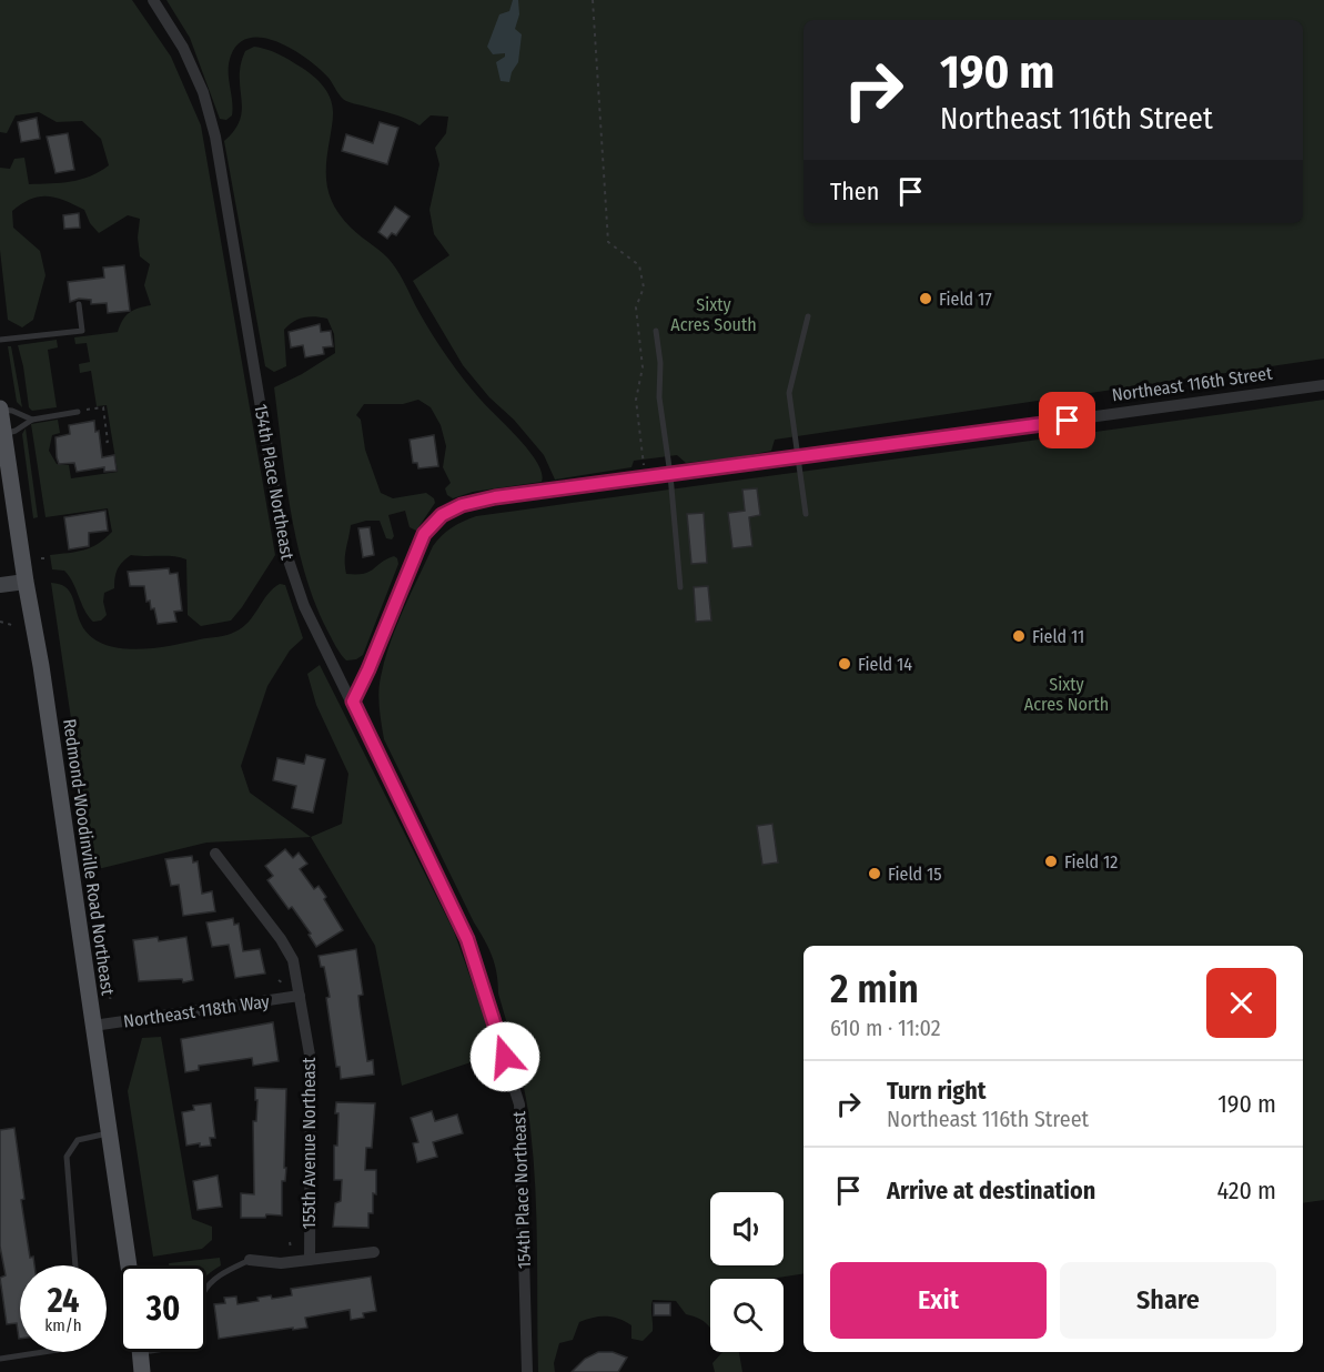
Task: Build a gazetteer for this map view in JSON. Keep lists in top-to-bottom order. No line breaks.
{"streets":{"main road":["Redmond-Woodinville Road Northeast"],"street":["Northeast 116th Street","154th Place Northeast","Northeast 118th Way","155th Avenue Northeast"]},"crossings":[["Northeast 116th Street","154th Place Northeast"],["Redmond-Woodinville Road Northeast","Northeast 118th Way"],["Northeast 118th Way","155th Avenue Northeast"]],"parks":["Sixty Acres South","Sixty Acres North"],"places":["Field 17","Field 11","Field 14","Field 12","Field 15"],"page":{"turn":["190 m","Northeast 116th Street"],"then":"Then","heading":["2 min","610 m · 11:02"],"list":[{"name":"Turn right","note":"Northeast 116th Street","value":"190 m"},{"name":"Arrive at destination","value":"420 m"}],"buttons":["Exit","Share"],"speed":"24 km/h","limit":"30"}}
